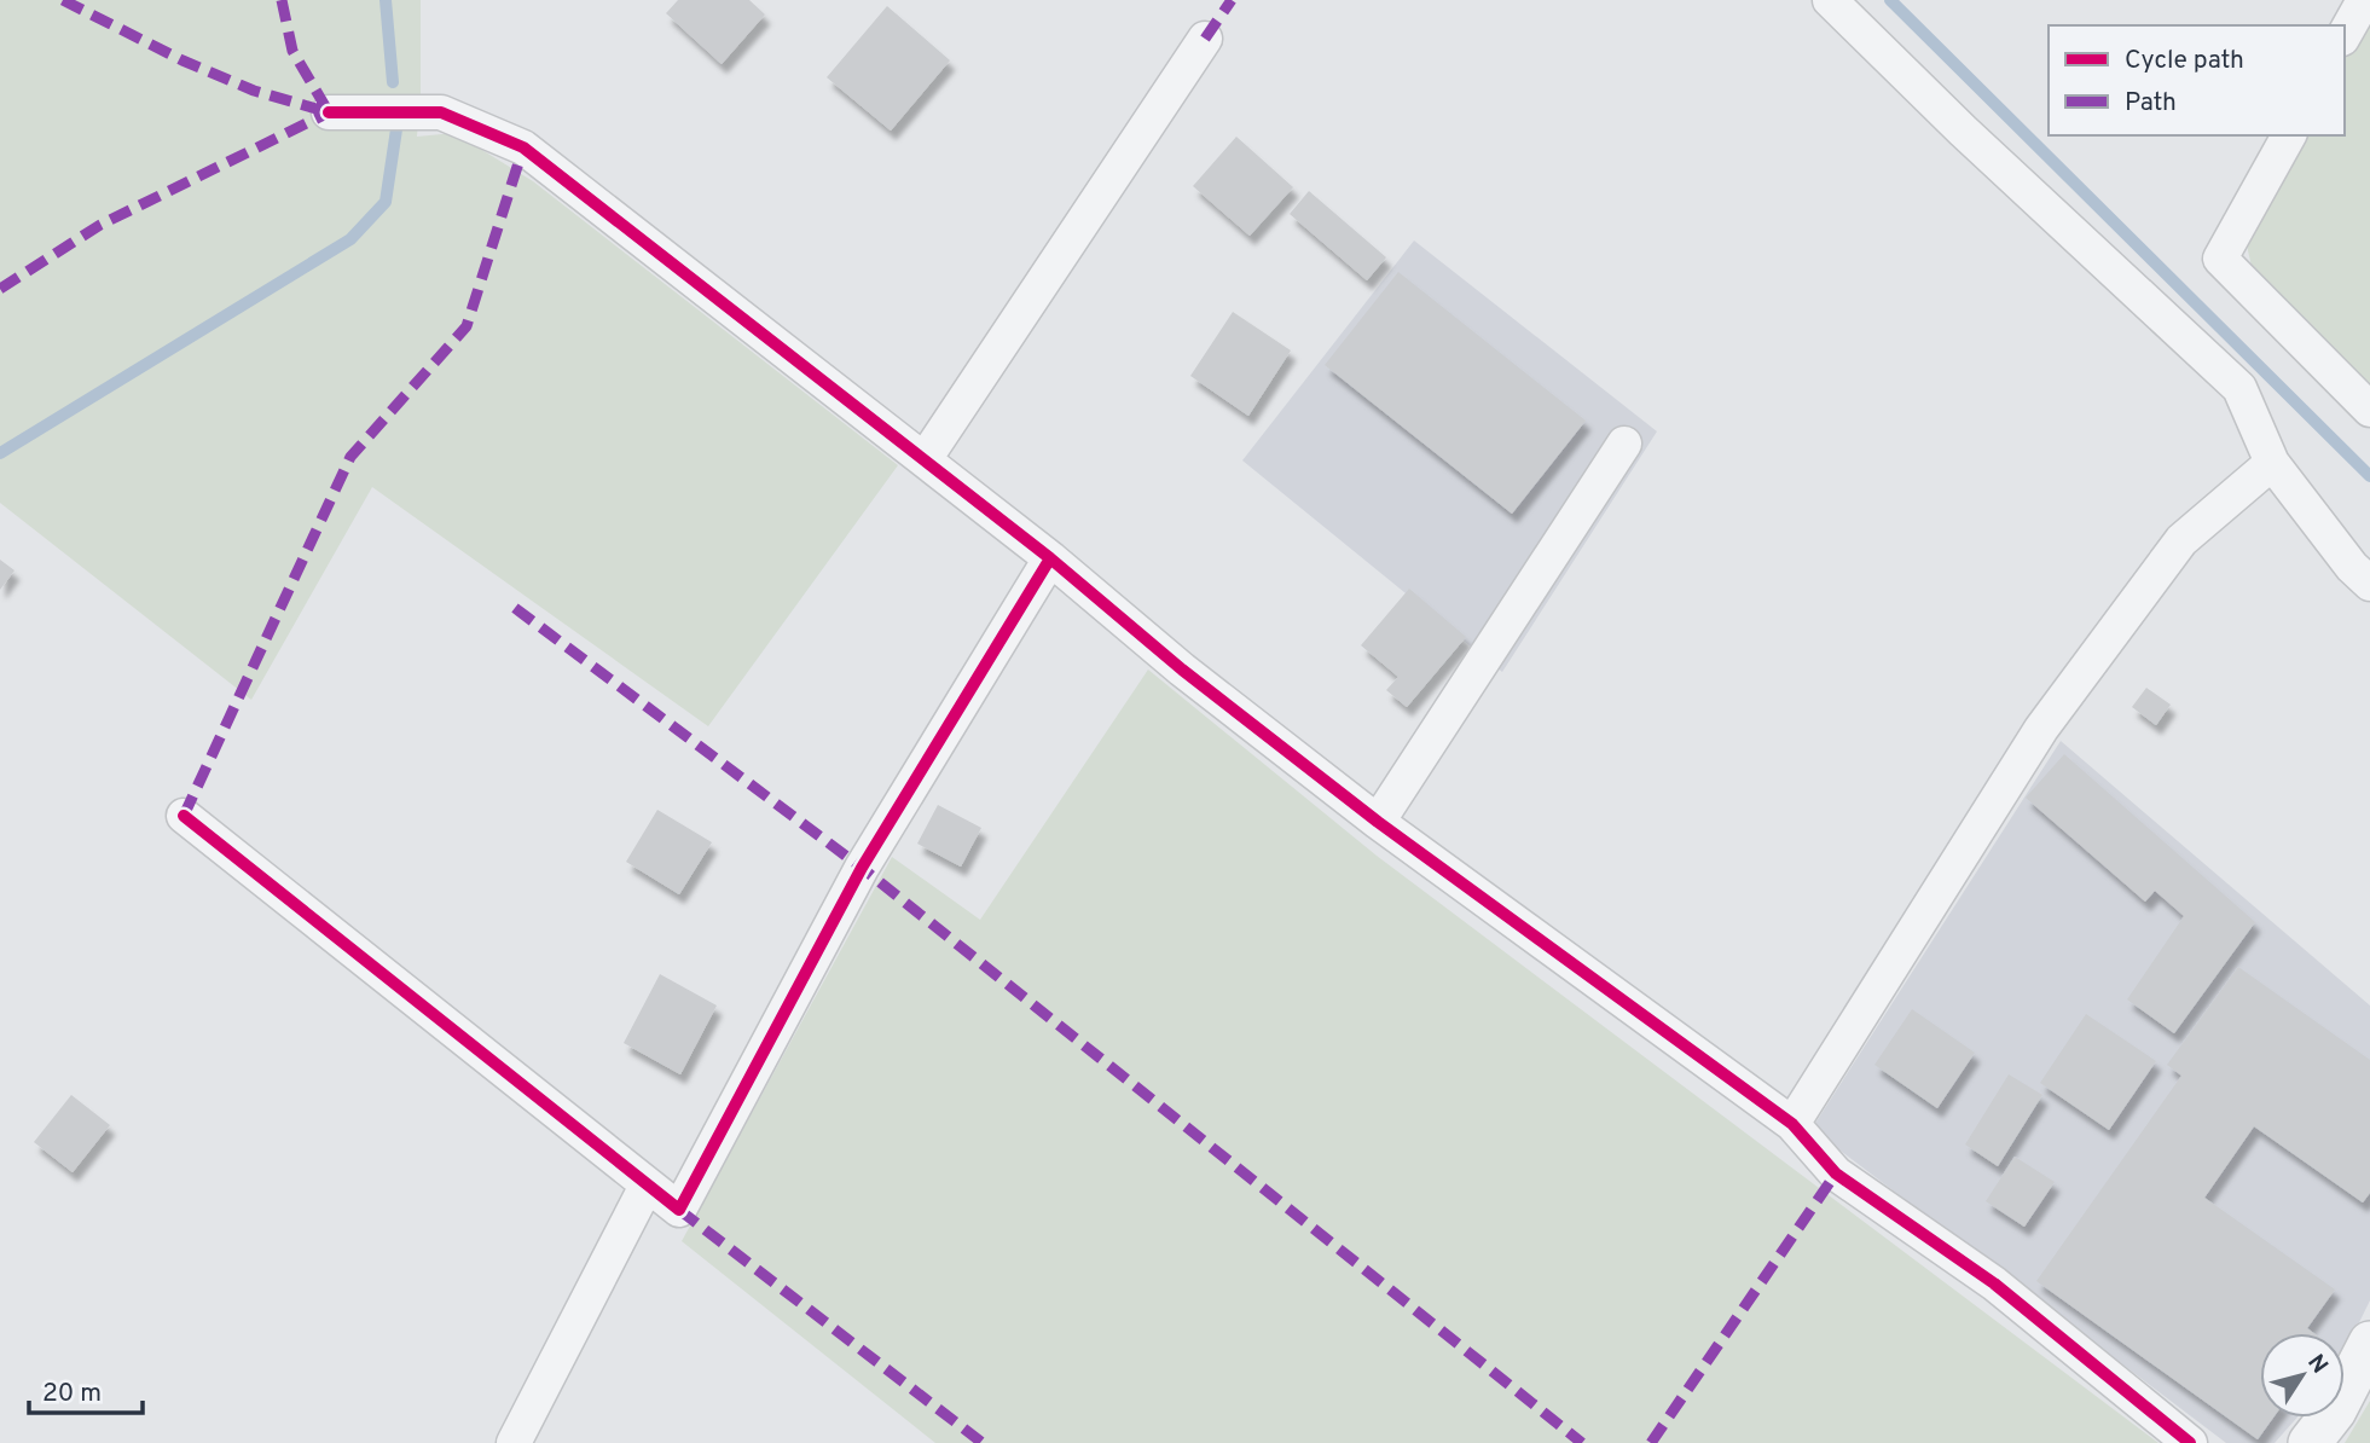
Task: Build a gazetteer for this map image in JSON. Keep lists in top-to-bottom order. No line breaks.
{"legend":["Cycle path","Path"],"scale_bar":"20 m","north":"top right"}
